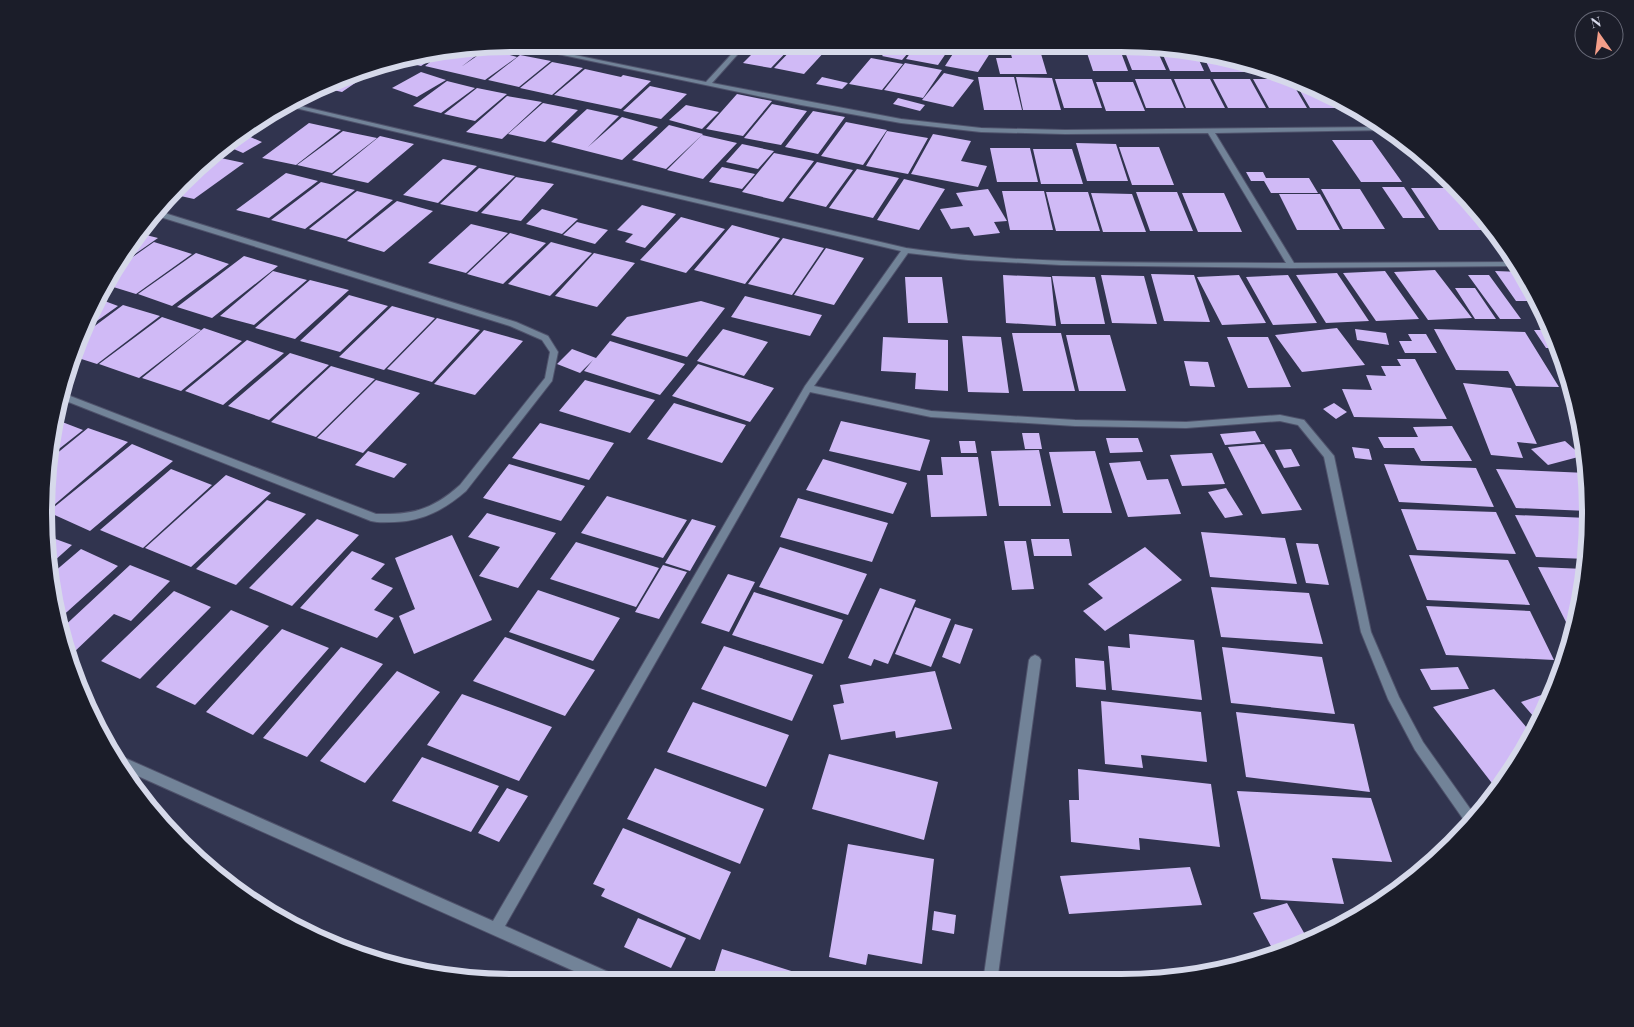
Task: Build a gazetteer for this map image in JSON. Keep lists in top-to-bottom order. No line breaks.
{"north":"top"}
